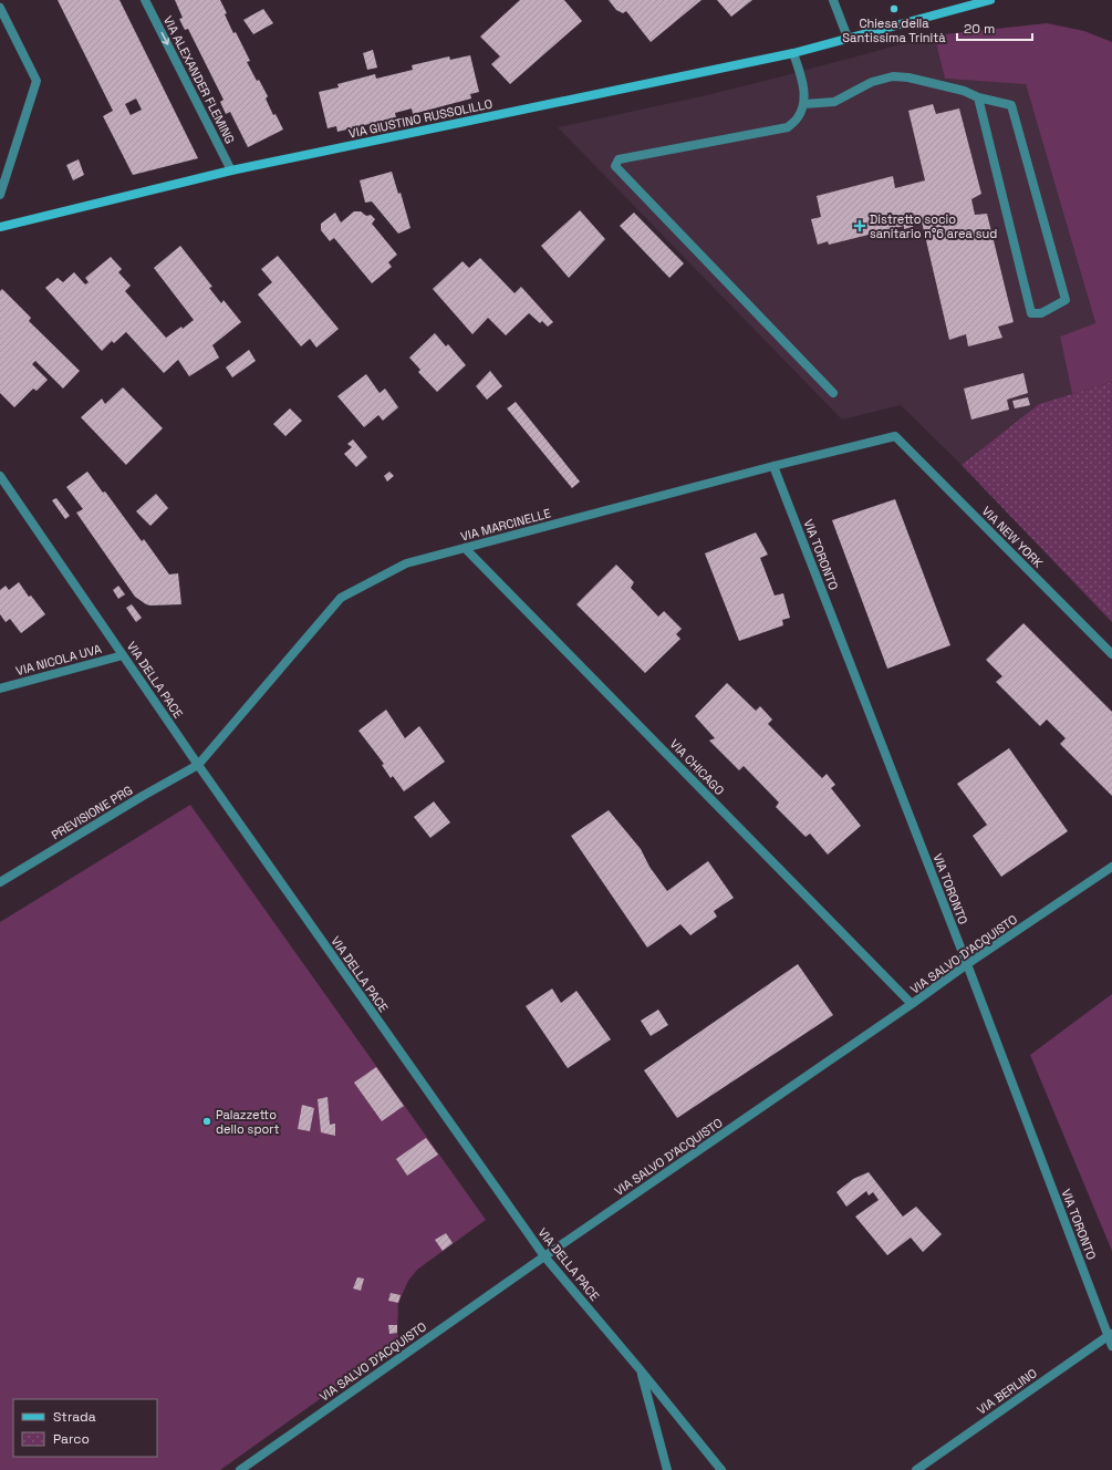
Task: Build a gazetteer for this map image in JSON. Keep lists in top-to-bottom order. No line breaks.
{"streets":{"street":["VIA ALEXANDER FLEMING","VIA GIUSTINO RUSSOLILLO","VIA MARCINELLE","VIA NEW YORK","VIA TORONTO","VIA NICOLA UVA","VIA DELLA PACE","VIA CHICAGO","PREVISIONE PRG","VIA SALVO D'ACQUISTO","VIA BERLINO"]},"crossings":[["VIA ALEXANDER FLEMING","VIA GIUSTINO RUSSOLILLO"],["VIA MARCINELLE","VIA NEW YORK"],["VIA MARCINELLE","VIA TORONTO"],["VIA MARCINELLE","VIA DELLA PACE"],["VIA MARCINELLE","VIA CHICAGO"],["VIA MARCINELLE","PREVISIONE PRG"],["VIA TORONTO","VIA SALVO D'ACQUISTO"],["VIA TORONTO","VIA BERLINO"],["VIA NICOLA UVA","VIA DELLA PACE"],["VIA DELLA PACE","PREVISIONE PRG"],["VIA DELLA PACE","VIA SALVO D'ACQUISTO"],["VIA CHICAGO","VIA SALVO D'ACQUISTO"]],"one_way":["VIA ALEXANDER FLEMING"],"places":{"other":["Chiesa della Santissima Trinità","Palazzetto dello sport"],"health":["Distretto socio sanitario n°6 area sud"]},"legend":["Strada","Parco"],"scale_bar":"20 m"}
